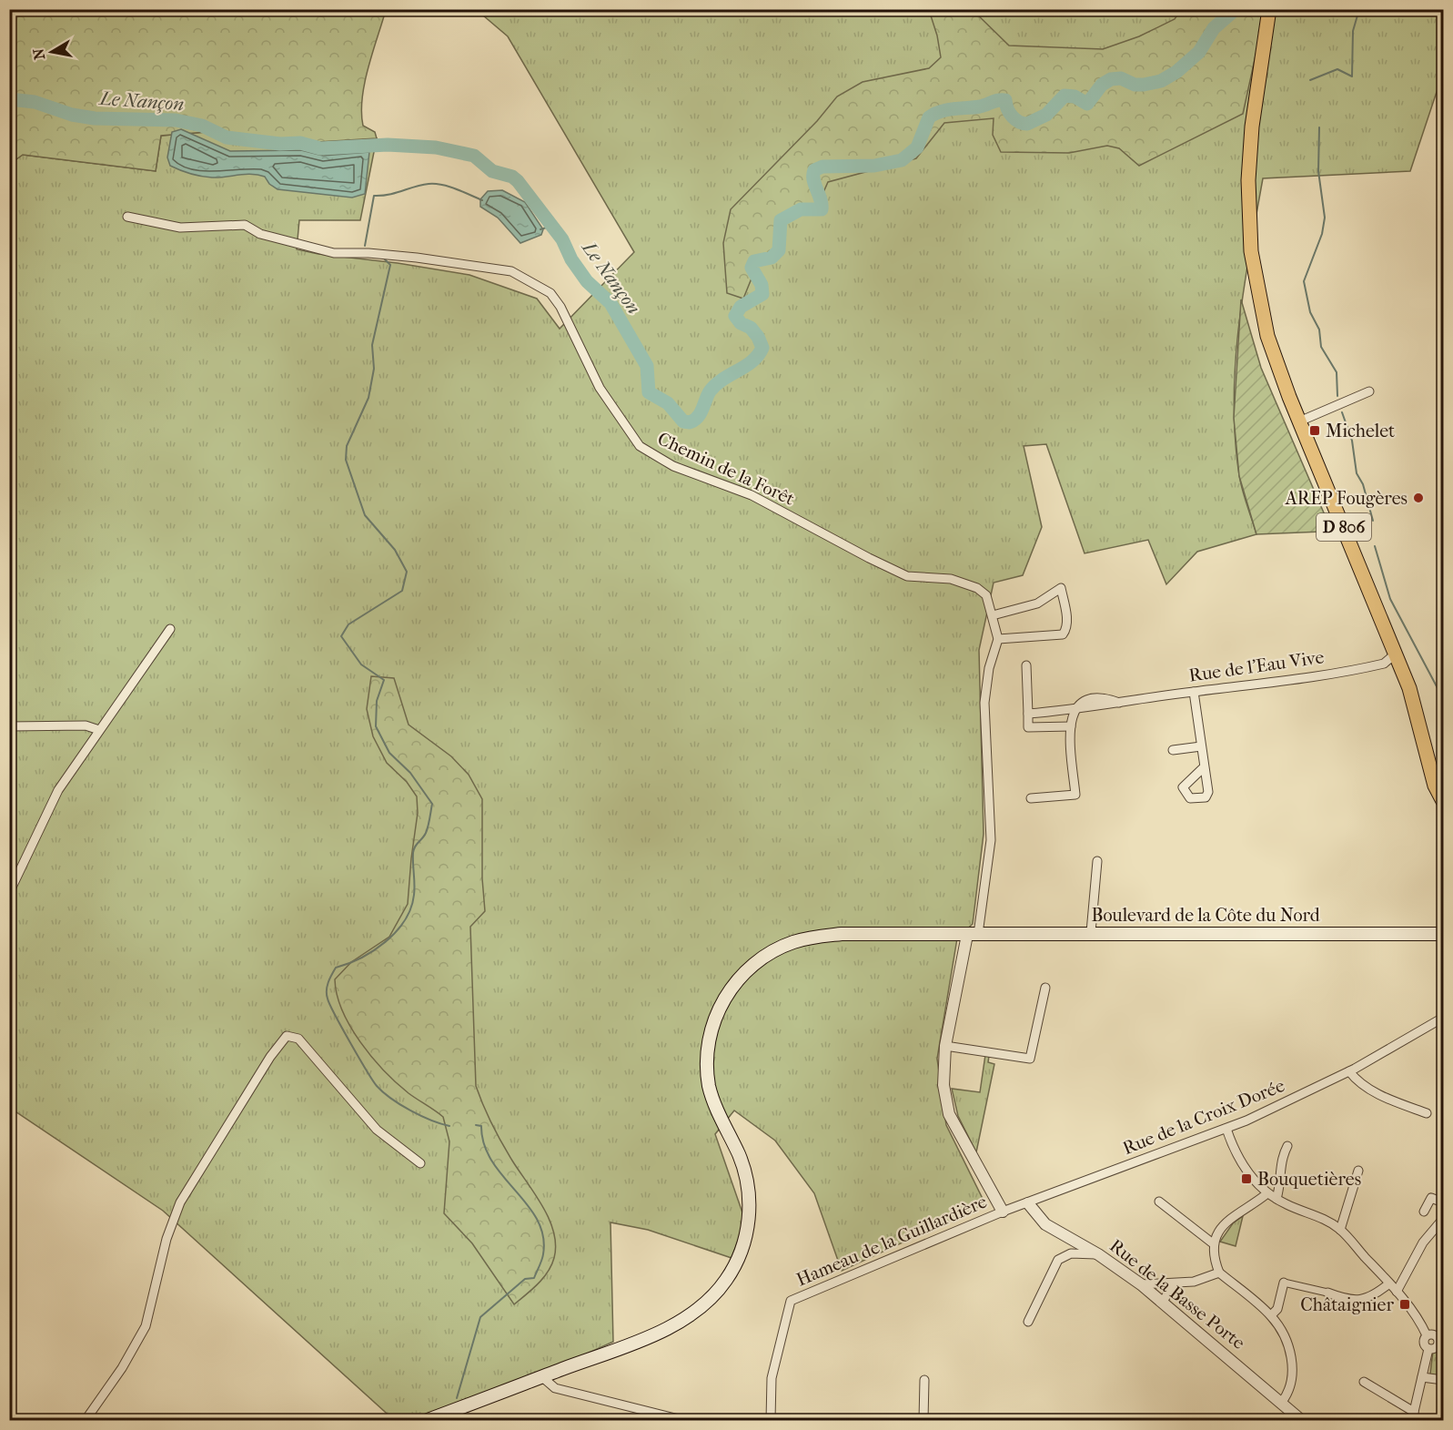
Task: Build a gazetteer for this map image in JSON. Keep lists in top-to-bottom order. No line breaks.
{"streets":{"main road":["D 806","Boulevard de la Côte du Nord"],"street":["Chemin de la Forêt","Rue de l'Eau Vive","Rue de la Croix Dorée","Hameau de la Guillardière","Rue de la Basse Porte"]},"crossings":[["Chemin de la Forêt","Boulevard de la Côte du Nord"],["D 806","Rue de l'Eau Vive"],["Rue de la Croix Dorée","Hameau de la Guillardière"],["Rue de la Croix Dorée","Rue de la Basse Porte"],["Hameau de la Guillardière","Rue de la Basse Porte"]],"water":["Le Nançon"],"places":{"transit":["Michelet","Bouquetières","Châtaignier"],"other":["AREP Fougères"]},"north":"left"}
